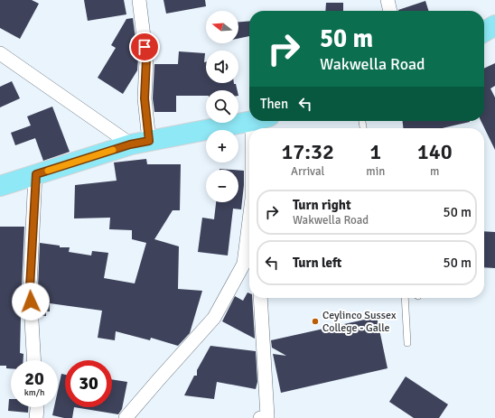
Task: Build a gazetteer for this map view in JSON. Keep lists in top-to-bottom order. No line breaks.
{"places":["Ceylinco Sussex College - Galle"],"north":"left","page":{"map_buttons":["+","−"],"turn":["50 m","Wakwella Road"],"then":"Then","eta":["17:32","Arrival","1","min","140","m"],"list":[{"name":"Turn right","note":"Wakwella Road","value":"50 m"},{"name":"Turn left","value":"50 m"}],"speed":"20 km/h","limit":"30"}}
